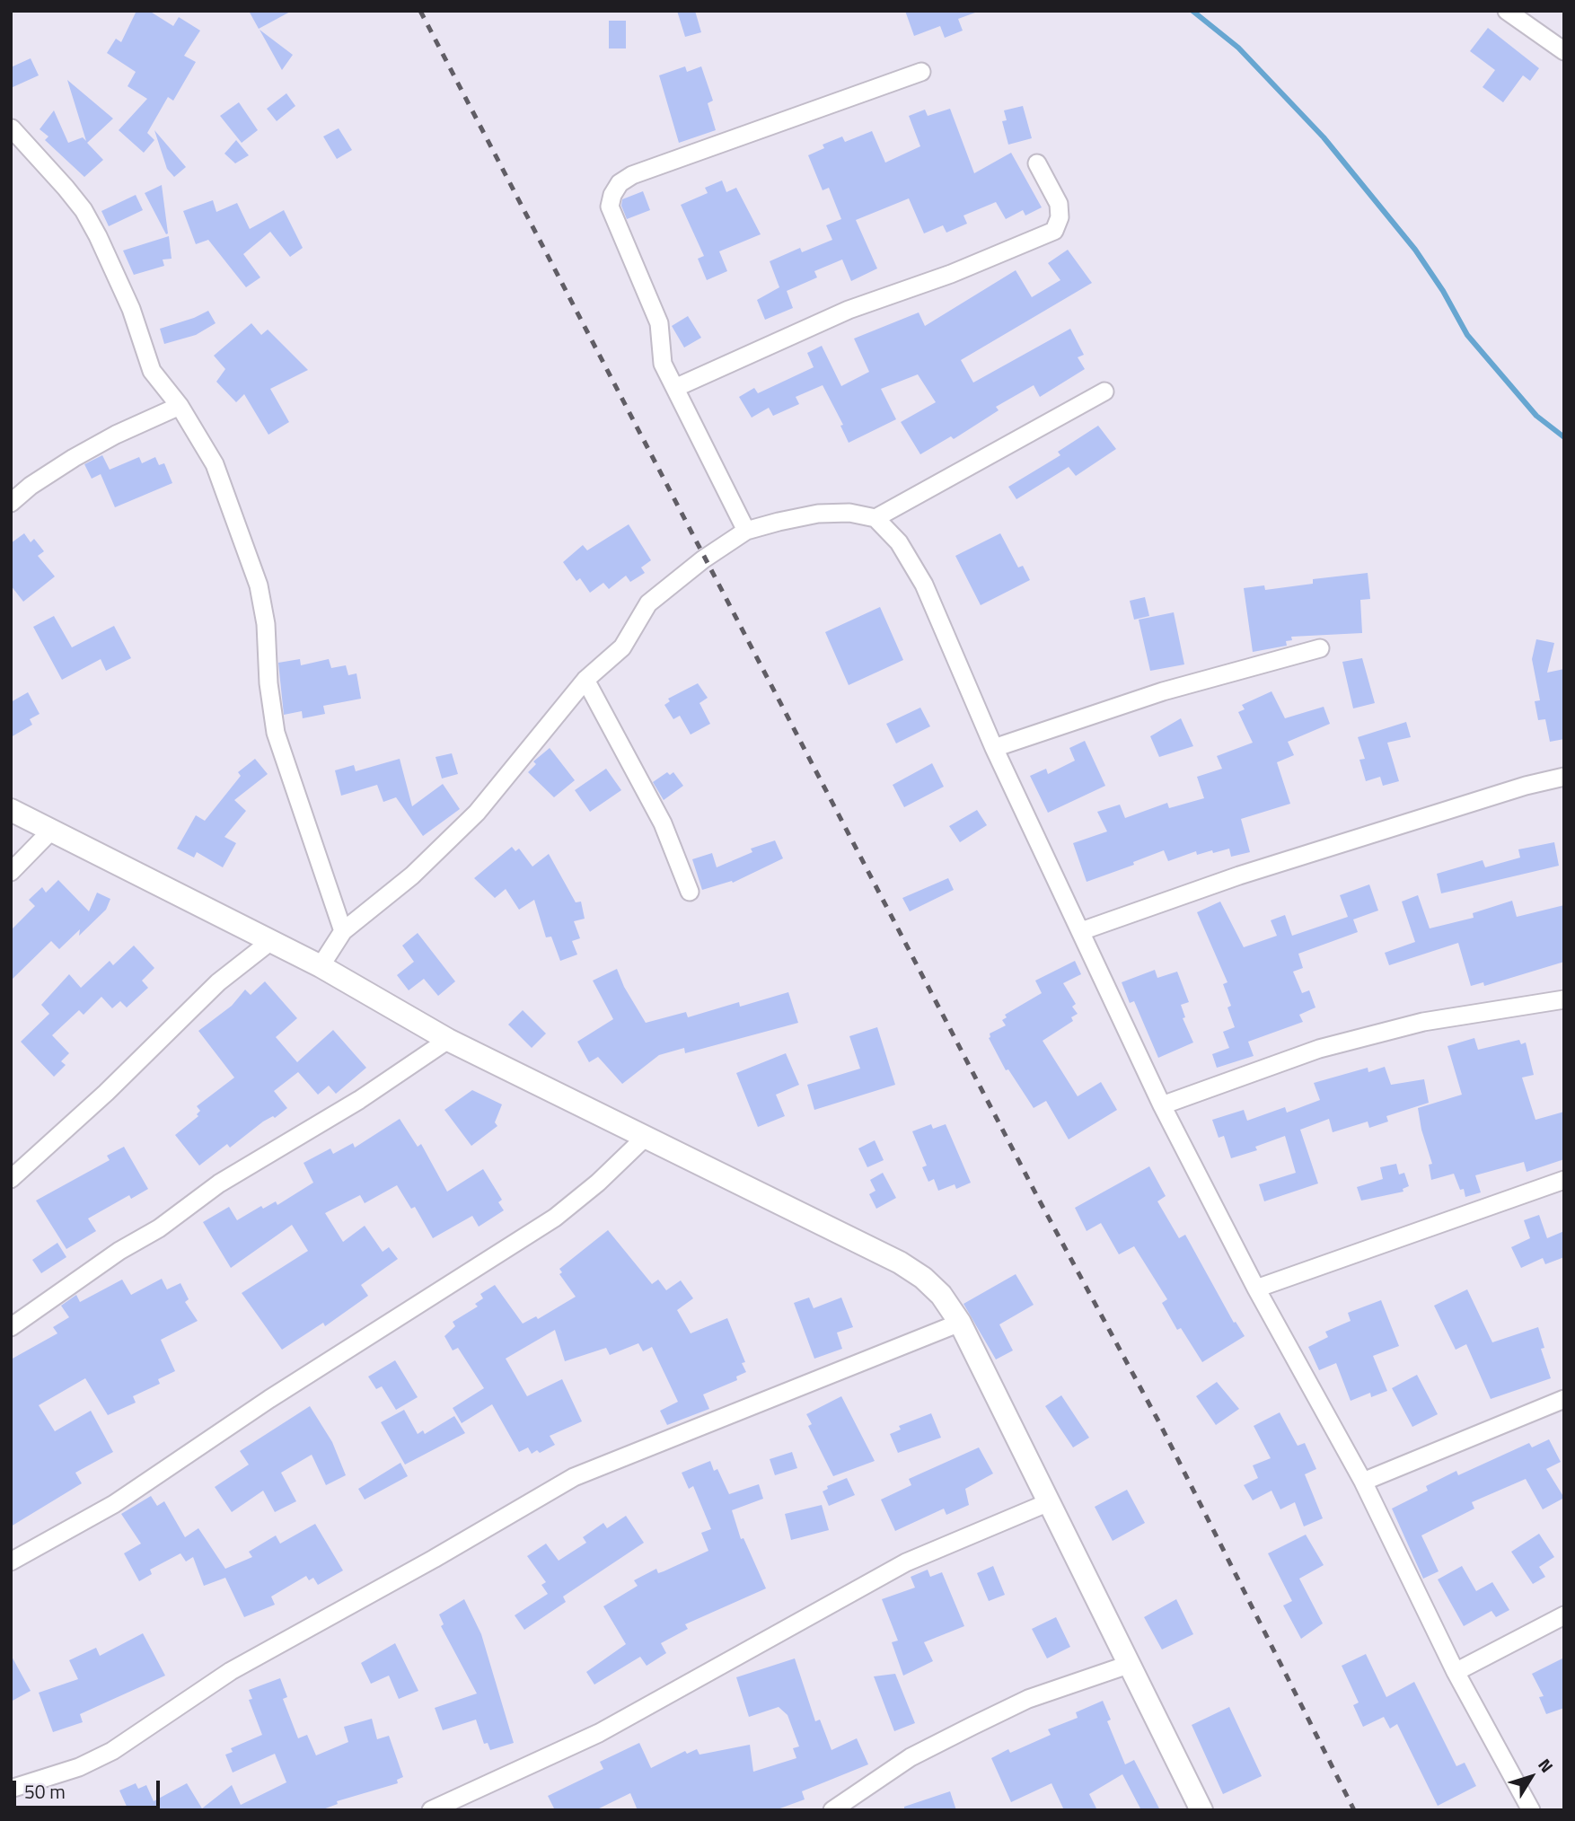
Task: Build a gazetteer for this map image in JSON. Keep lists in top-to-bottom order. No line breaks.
{"scale_bar":"50 m","north":"top right"}
